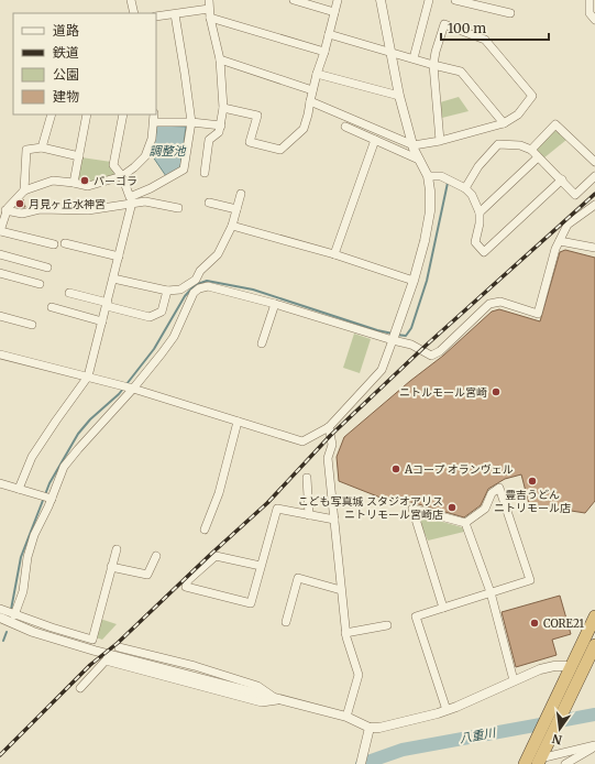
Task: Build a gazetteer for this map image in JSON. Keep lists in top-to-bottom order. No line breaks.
{"water":["調整池","八重川"],"places":["パーゴラ","月見ヶ丘水神宮","ニトルモール宮崎","Aコープ オランヴェル","豊吉うどん ニトリモール店","こども写真城 スタジオアリス ニトリモール宮崎店","CORE21"],"legend":["道路","鉄道","公園","建物"],"scale_bar":"100 m","north":"bottom"}
